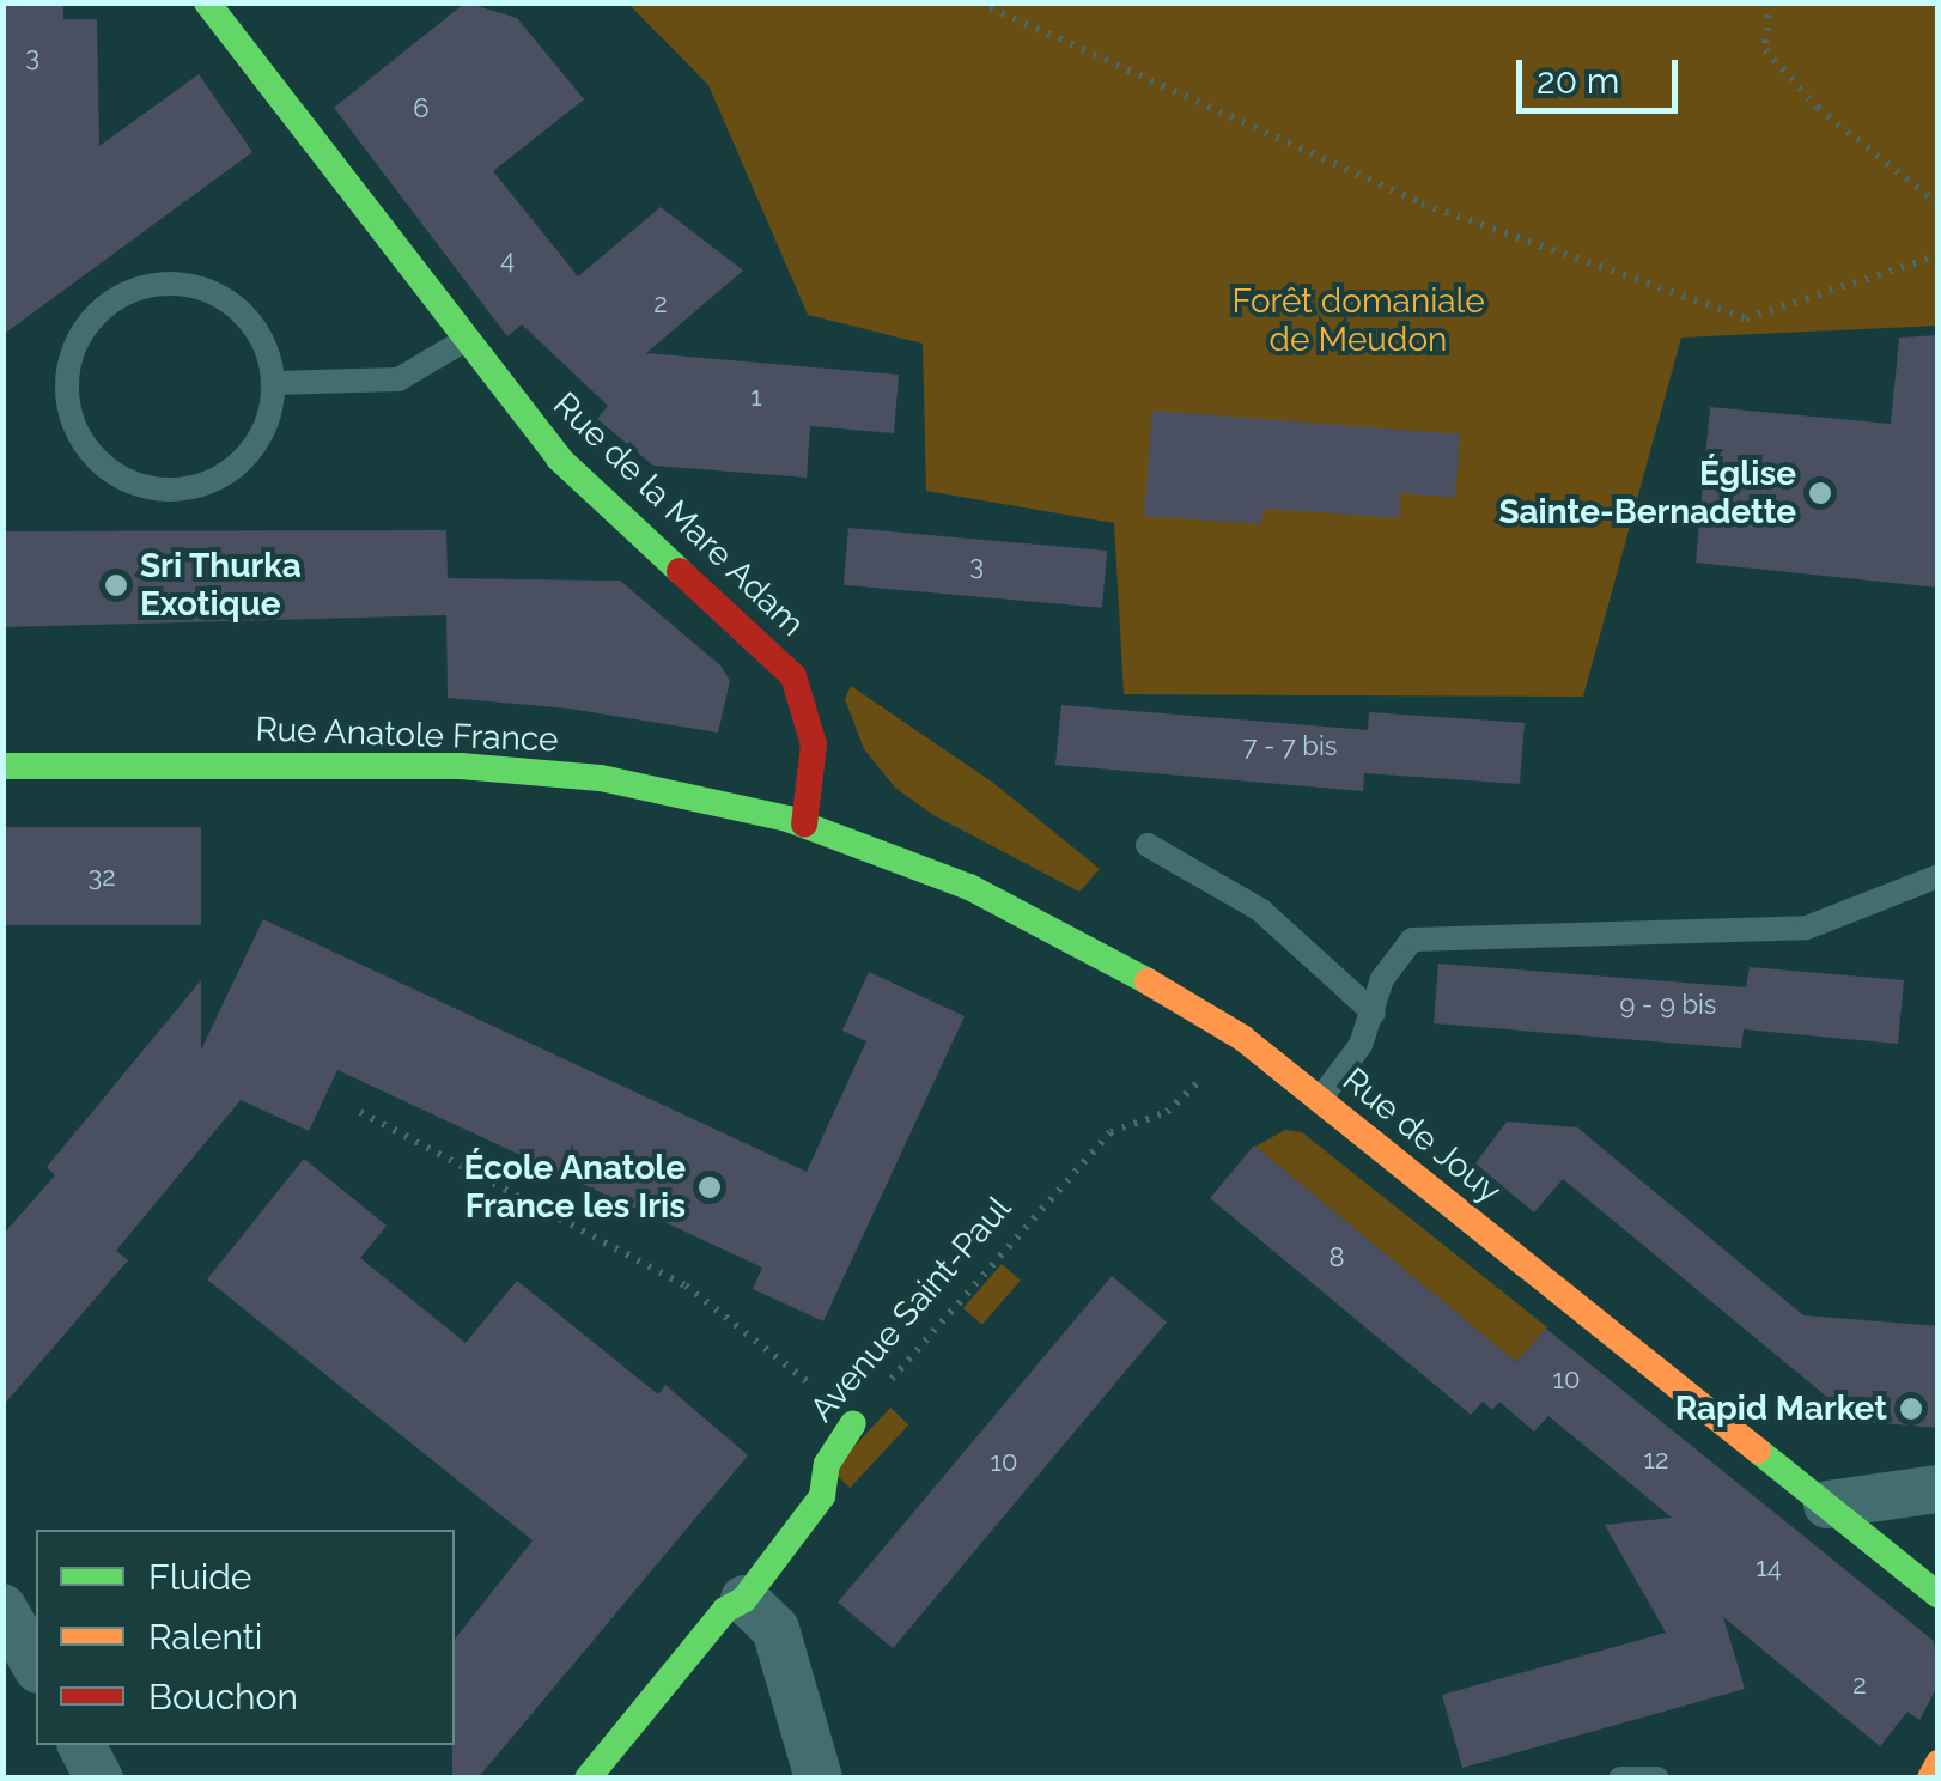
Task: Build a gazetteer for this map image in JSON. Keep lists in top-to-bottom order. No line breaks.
{"streets":{"main road":["Rue de la Mare Adam","Rue Anatole France","Rue de Jouy","Avenue Saint-Paul"]},"crossings":[["Rue de la Mare Adam","Rue Anatole France"],["Rue de la Mare Adam","Rue de Jouy"],["Rue Anatole France","Rue de Jouy"],["Rue de Jouy","Avenue Saint-Paul"]],"parks":["Forêt domaniale de Meudon"],"places":["Église Sainte-Bernadette","Sri Thurka Exotique","École Anatole France les Iris","Rapid Market"],"house_numbers":["3","6","4","2","1","3","7 - 7 bis","32","9 - 9 bis","8","10","12","10","14","2"],"legend":["Fluide","Ralenti","Bouchon"],"scale_bar":"20 m"}
